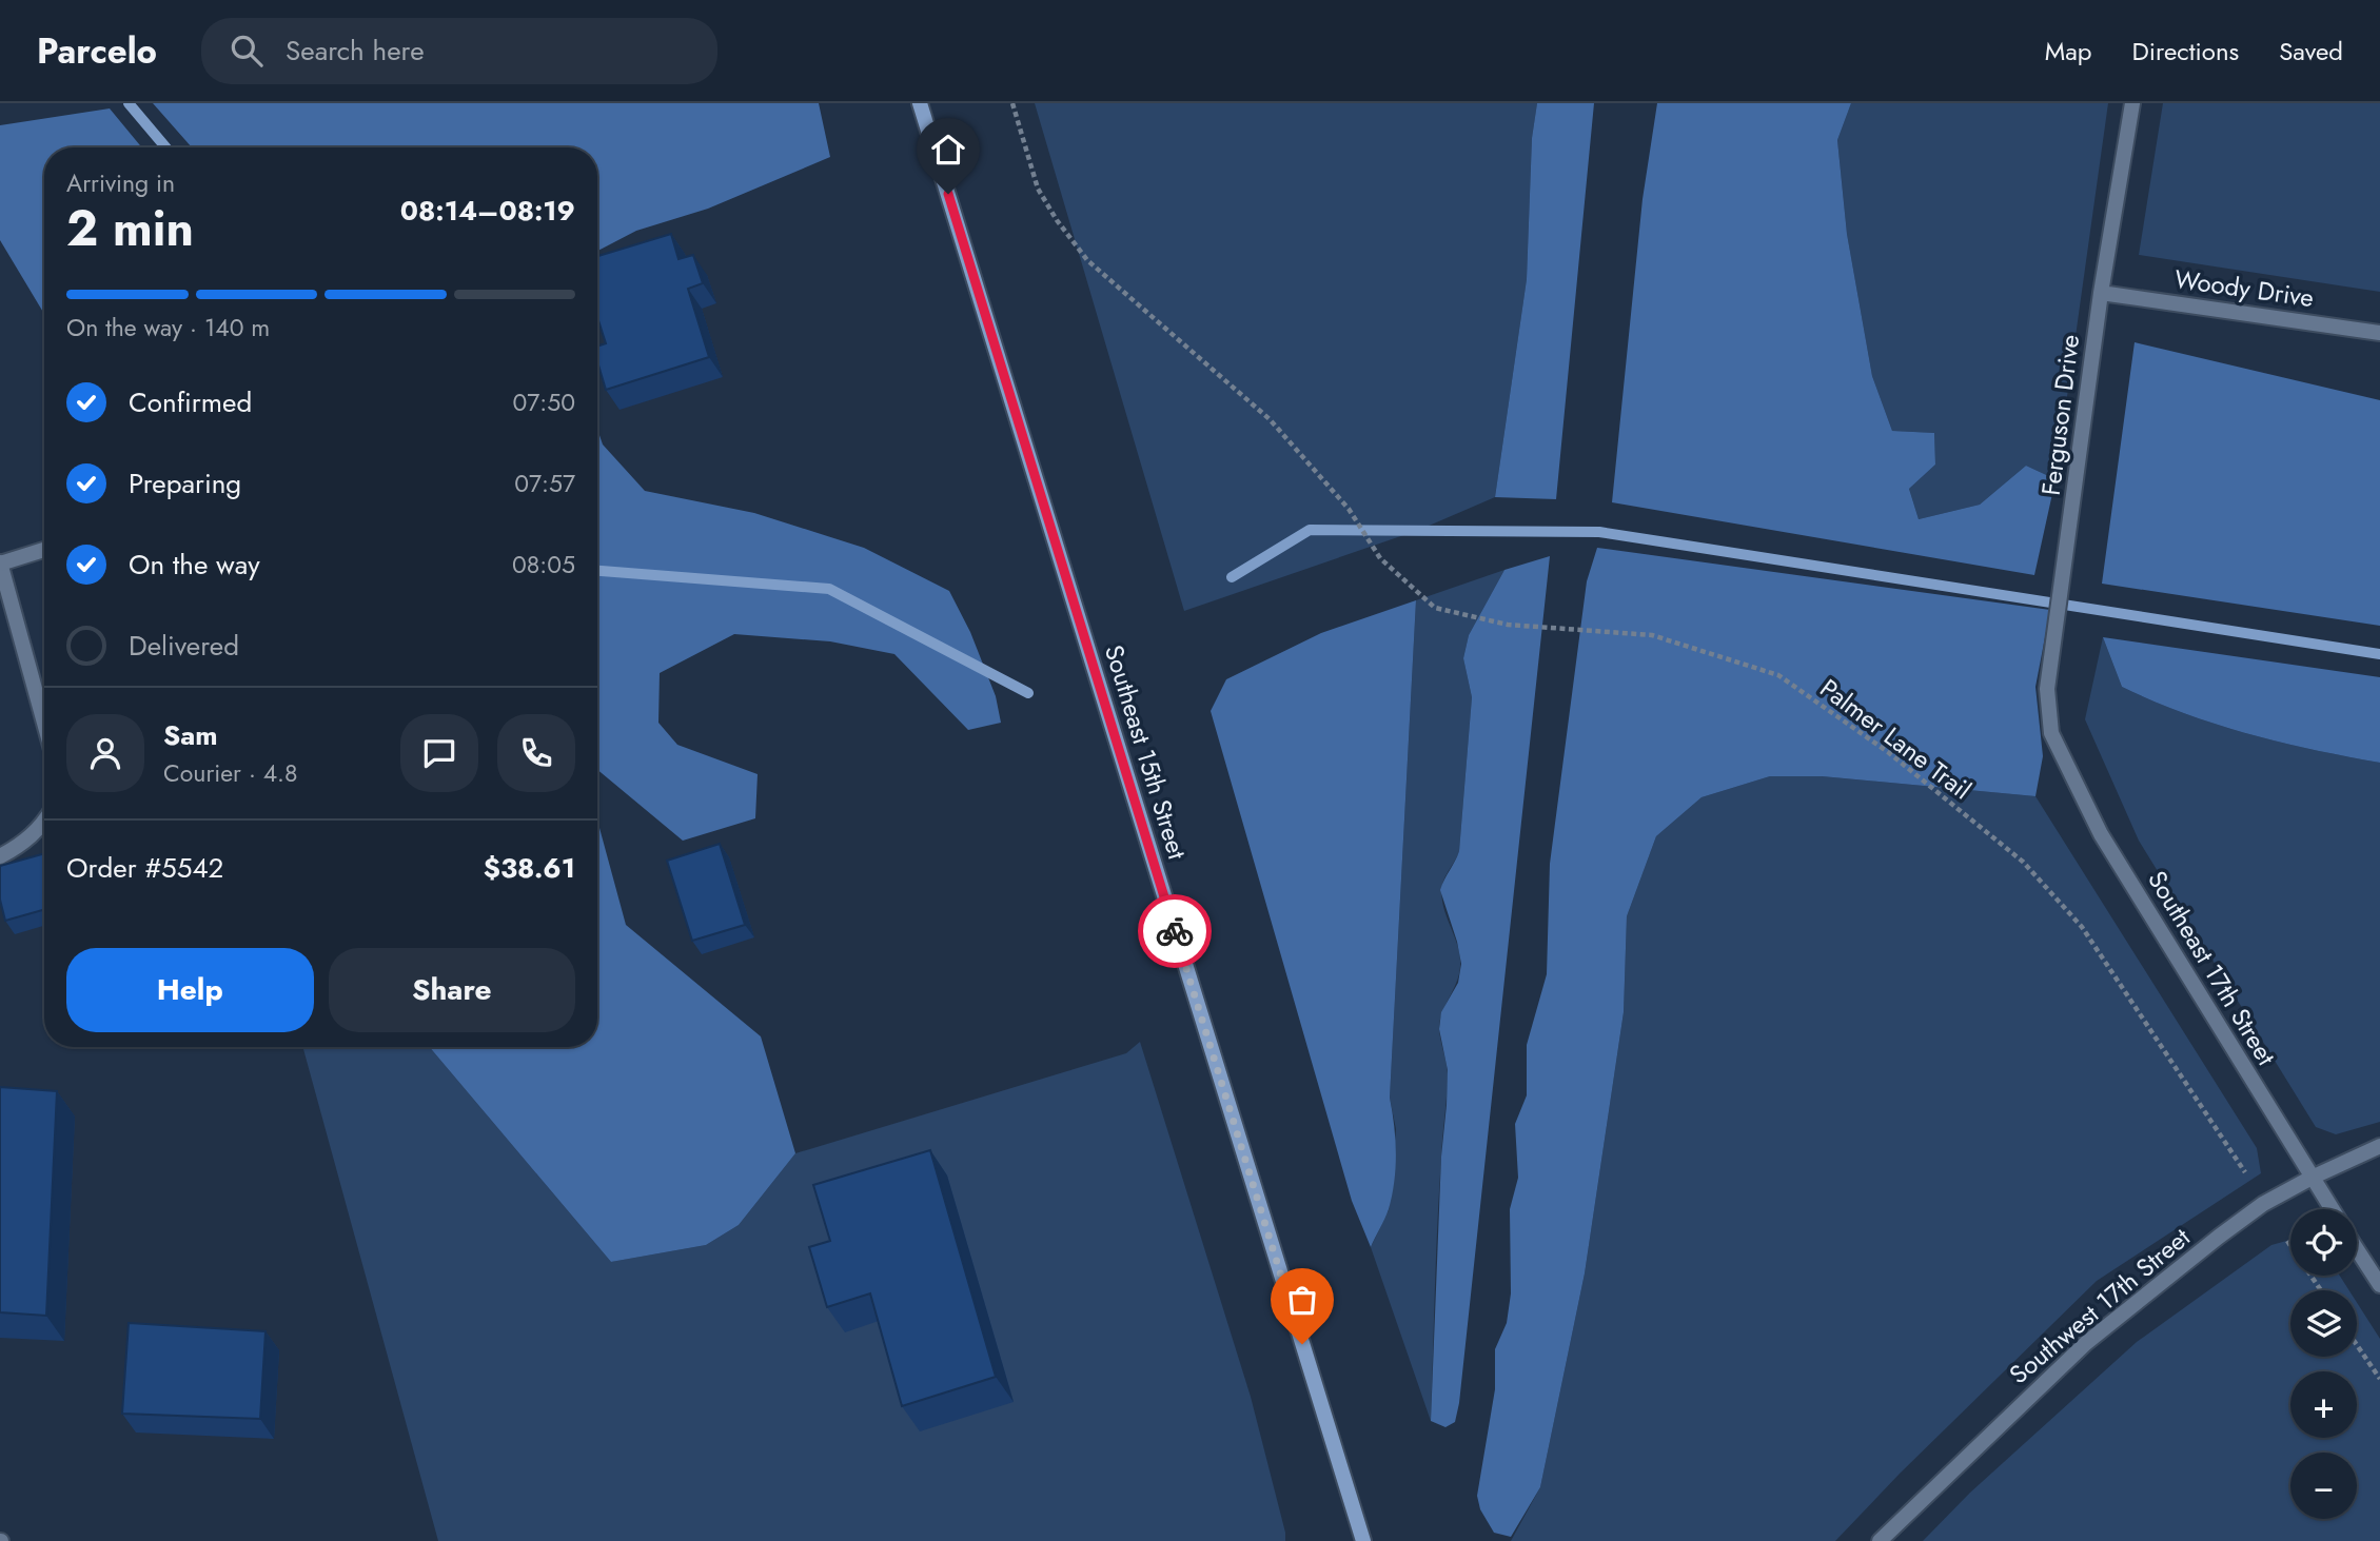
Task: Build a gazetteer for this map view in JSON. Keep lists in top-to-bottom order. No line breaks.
{"streets":{"main road":["Southeast 15th Street"],"street":["Woody Drive","Ferguson Drive","Southeast 17th Street","Southwest 17th Street"],"path":["Palmer Lane Trail"]},"crossings":[["Woody Drive","Ferguson Drive"],["Ferguson Drive","Southeast 17th Street"],["Southeast 17th Street","Southwest 17th Street"]],"page":{"header":"Parcelo","search":"Search here","nav":["Map","Directions","Saved"],"heading":["2 min","Arriving in","08:14–08:19"],"panel":["Sam","Courier · 4.8","Order #5542","$38.61"],"bar":"On the way · 140 m","list":[["Confirmed","07:50"],["Preparing","07:57"],["On the way","08:05"],"Delivered"],"buttons":["Help","Share"],"map_buttons":["+","−"]}}
